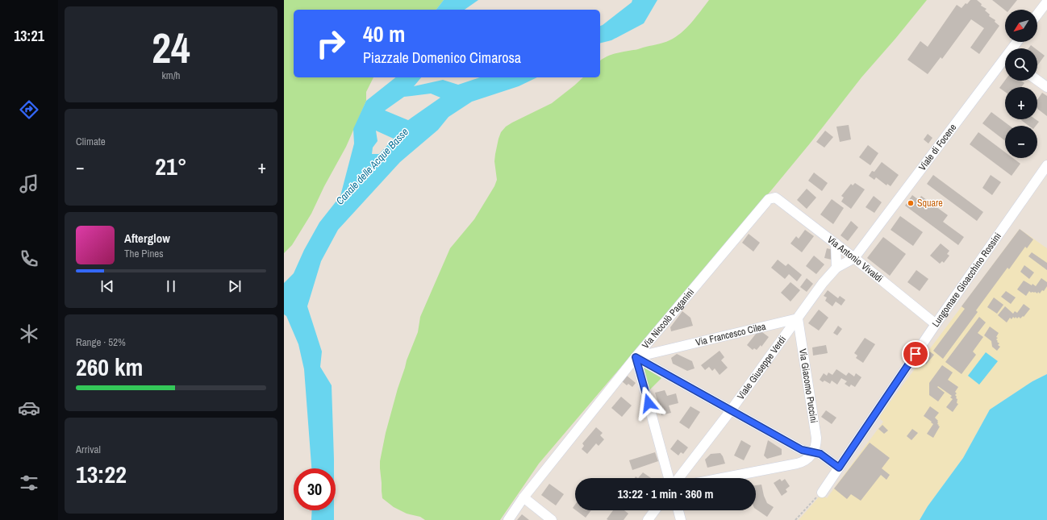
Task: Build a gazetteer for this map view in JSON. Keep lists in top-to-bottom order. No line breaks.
{"streets":{"street":["Viale di Focene","Via Antonio Vivaldi","Lungomare Gioacchino Rossini","Via Niccolò Paganini","Via Francesco Cilea","Viale Giuseppe Verdi","Via Giacomo Puccini"]},"crossings":[["Viale di Focene","Via Antonio Vivaldi"],["Viale di Focene","Viale Giuseppe Verdi"],["Via Antonio Vivaldi","Lungomare Gioacchino Rossini"],["Via Antonio Vivaldi","Via Niccolò Paganini"],["Via Antonio Vivaldi","Viale Giuseppe Verdi"],["Via Niccolò Paganini","Via Francesco Cilea"],["Via Francesco Cilea","Viale Giuseppe Verdi"],["Via Francesco Cilea","Via Giacomo Puccini"],["Viale Giuseppe Verdi","Via Giacomo Puccini"]],"water":["Canale delle Acque Basse"],"places":["Square"],"north":"bottom left","page":{"tabs":"13:21","tile":[["24","km/h"],"Climate",["Range · 52%","260 km"],["Arrival","13:22"]],"map_buttons":["+","−"],"turn":["40 m","Piazzale Domenico Cimarosa"],"heat":["−","21°","+"],"song":["Afterglow","The Pines"],"limit":"30","trip":"13:22 · 1 min · 360 m"}}
